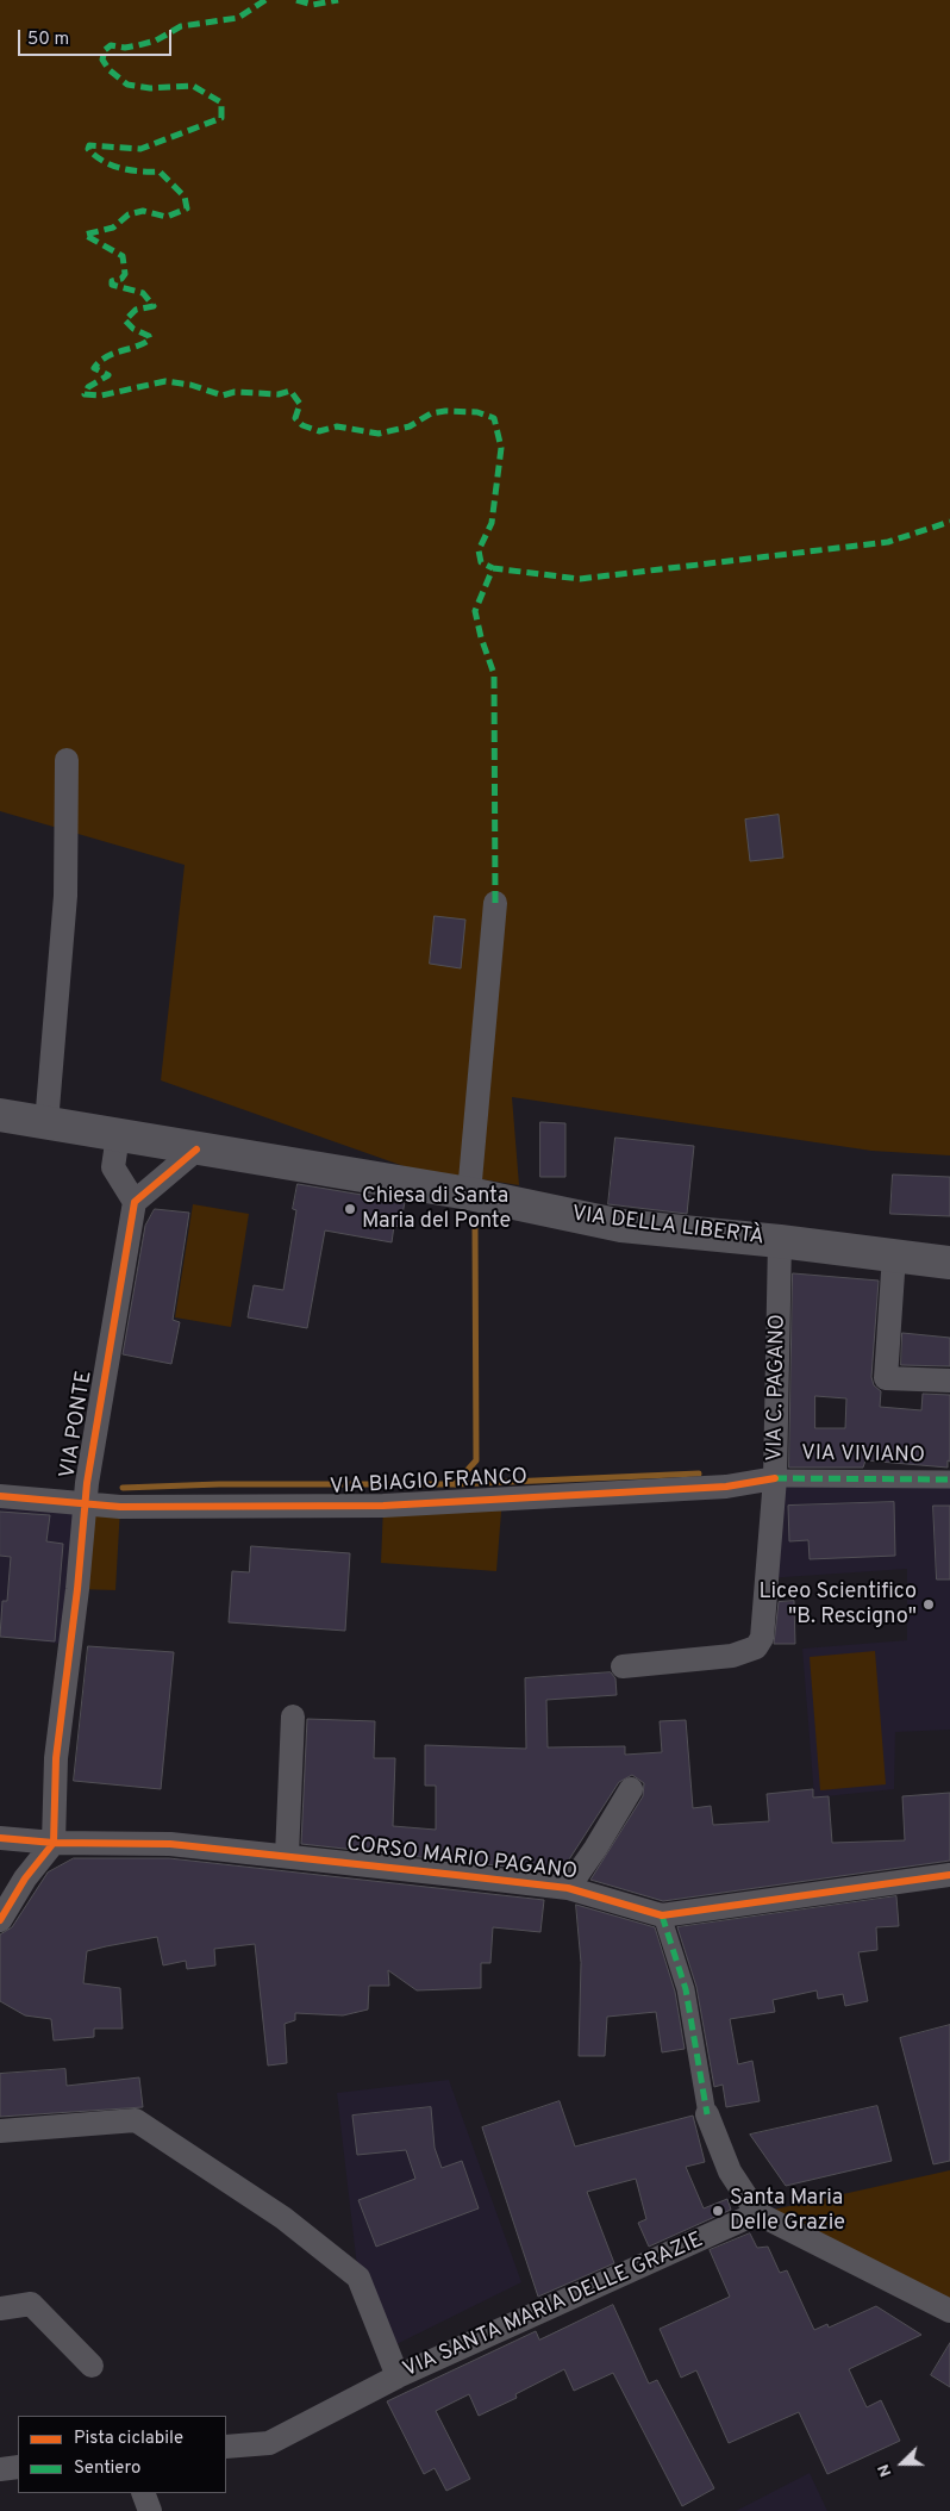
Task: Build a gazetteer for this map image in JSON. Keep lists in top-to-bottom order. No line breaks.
{"streets":{"main road":["VIA DELLA LIBERTÀ"],"street":["VIA C. PAGANO","VIA PONTE","VIA VIVIANO","VIA BIAGIO FRANCO","CORSO MARIO PAGANO","VIA SANTA MARIA DELLE GRAZIE"]},"crossings":[["VIA DELLA LIBERTÀ","VIA C. PAGANO"],["VIA C. PAGANO","VIA VIVIANO"],["VIA C. PAGANO","VIA BIAGIO FRANCO"],["VIA PONTE","VIA BIAGIO FRANCO"],["VIA PONTE","CORSO MARIO PAGANO"],["VIA VIVIANO","VIA BIAGIO FRANCO"]],"places":["Chiesa di Santa Maria del Ponte","Liceo Scientifico \"B. Rescigno\"","Santa Maria Delle Grazie"],"legend":["Pista ciclabile","Sentiero"],"scale_bar":"50 m","north":"left"}
